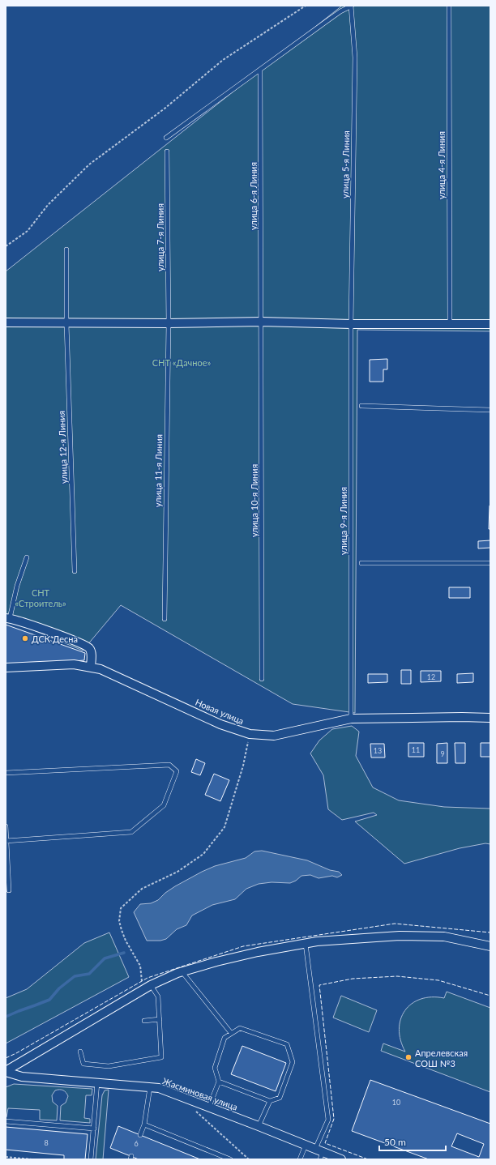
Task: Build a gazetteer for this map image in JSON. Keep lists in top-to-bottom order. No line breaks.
{"streets":{"street":["Новая улица","Жасминовая улица"],"lane":["улица 5-я Линия","улица 4-я Линия","улица 6-я Линия","улица 7-я Линия","улица 12-я Линия","улица 11-я Линия","улица 10-я Линия","улица 9-я Линия"]},"crossings":[["улица 5-я Линия","улица 9-я Линия"],["улица 6-я Линия","улица 10-я Линия"],["улица 7-я Линия","улица 11-я Линия"],["улица 9-я Линия","Новая улица"]],"parks":["СНТ «Дачное»","СНТ «Строитель»"],"places":["ДСК Десна","Апрелевская СОШ №3"],"house_numbers":["12","11","13","9","10","8","6"],"scale_bar":"50 m"}
